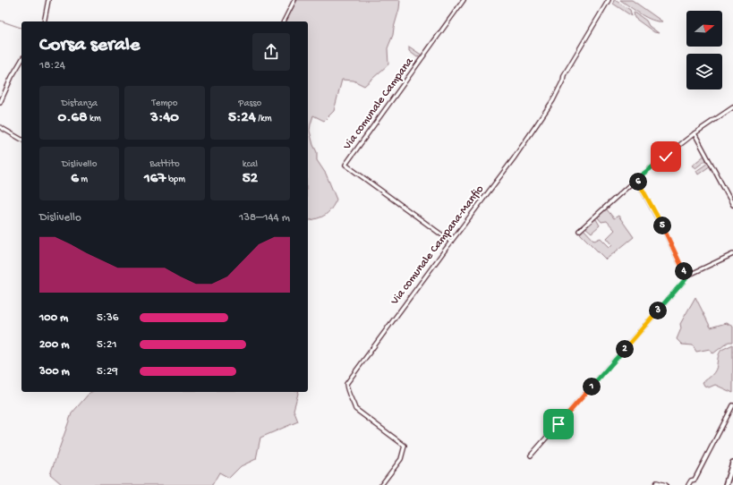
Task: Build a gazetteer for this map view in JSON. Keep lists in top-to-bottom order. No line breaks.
{"streets":{"street":["Via comunale Campana","Via comunale Campana-Manfio"]},"crossings":[["Via comunale Campana","Via comunale Campana-Manfio"]],"north":"right","page":{"heading":["Corsa serale","18:24"],"stats":[["Distanza","0.68 km"],["Tempo","3:40"],["Passo","5:24 /km"],["Dislivello","6 m"],["Battito","167 bpm"],["kcal","52"]],"pins":["6","5","4","3","2","1"],"chart":["Dislivello","138–144 m"],"list":[{"name":"100 m","note":"5:36"},{"name":"200 m","note":"5:21"},{"name":"300 m","note":"5:29"}]}}
